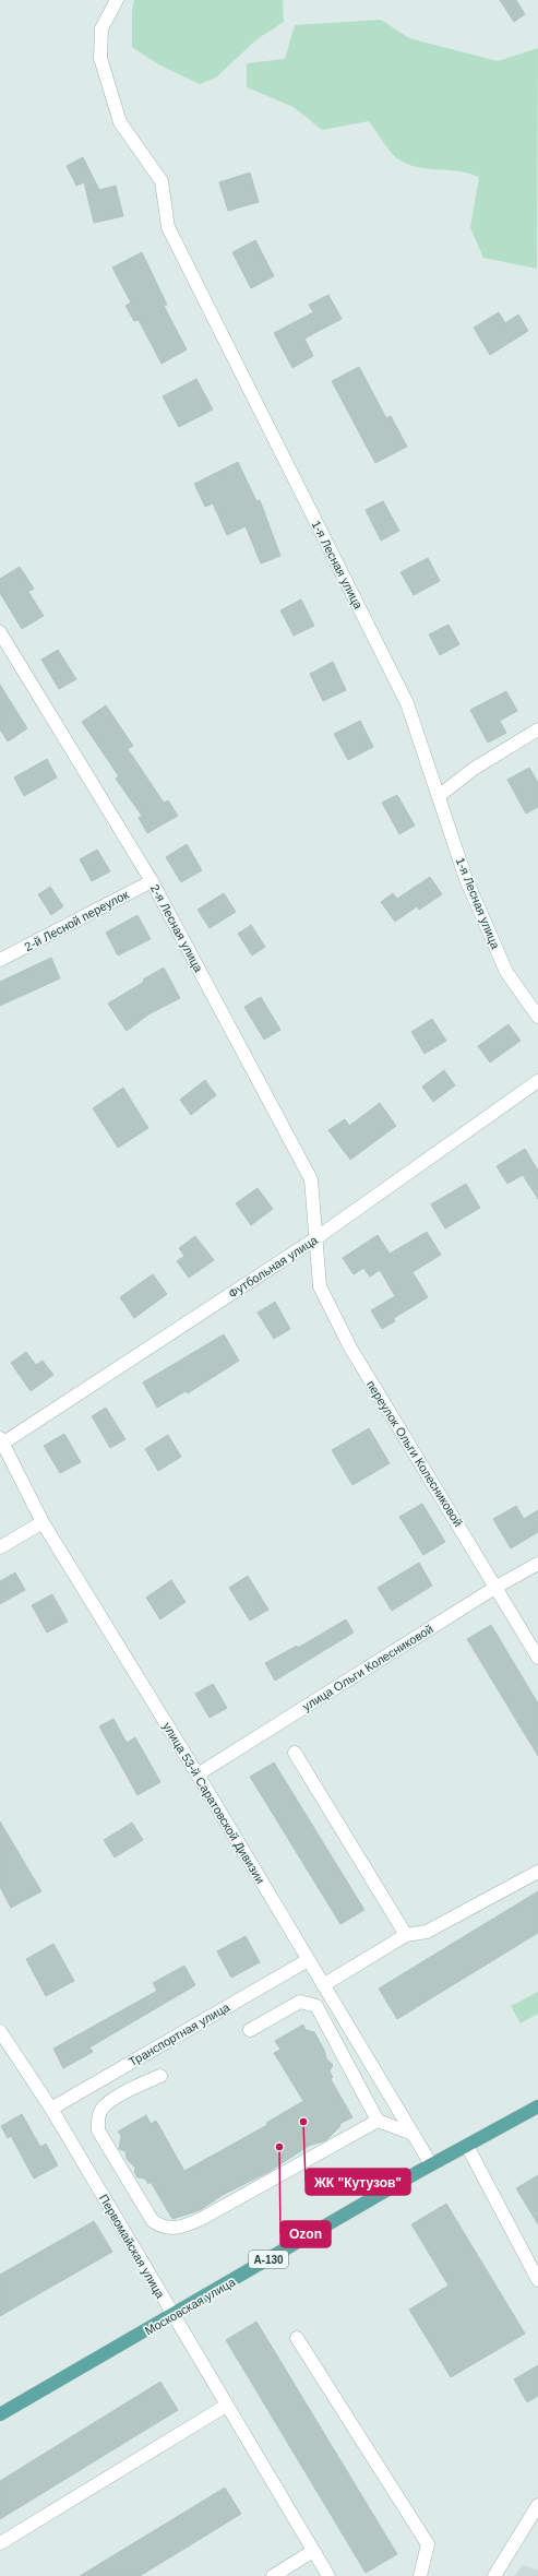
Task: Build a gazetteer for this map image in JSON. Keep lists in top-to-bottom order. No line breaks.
{"streets":{"main road":["А-130","Московская улица"],"street":["1-я Лесная улица","2-й Лесной переулок","2-я Лесная улица","Футбольная улица","переулок Ольги Колесниковой","улица Ольги Колесниковой","улица 53-й Саратовской Дивизии","Транспортная улица","Первомайская улица"]},"crossings":[["2-й Лесной переулок","2-я Лесная улица"],["2-я Лесная улица","Футбольная улица"],["2-я Лесная улица","переулок Ольги Колесниковой"],["Футбольная улица","переулок Ольги Колесниковой"],["Футбольная улица","улица 53-й Саратовской Дивизии"],["переулок Ольги Колесниковой","улица Ольги Колесниковой"],["улица Ольги Колесниковой","улица 53-й Саратовской Дивизии"],["улица 53-й Саратовской Дивизии","Транспортная улица"],["улица 53-й Саратовской Дивизии","Московская улица"],["Транспортная улица","Первомайская улица"],["Первомайская улица","Московская улица"]],"places":["ЖК \"Кутузов\"","Ozon"]}
